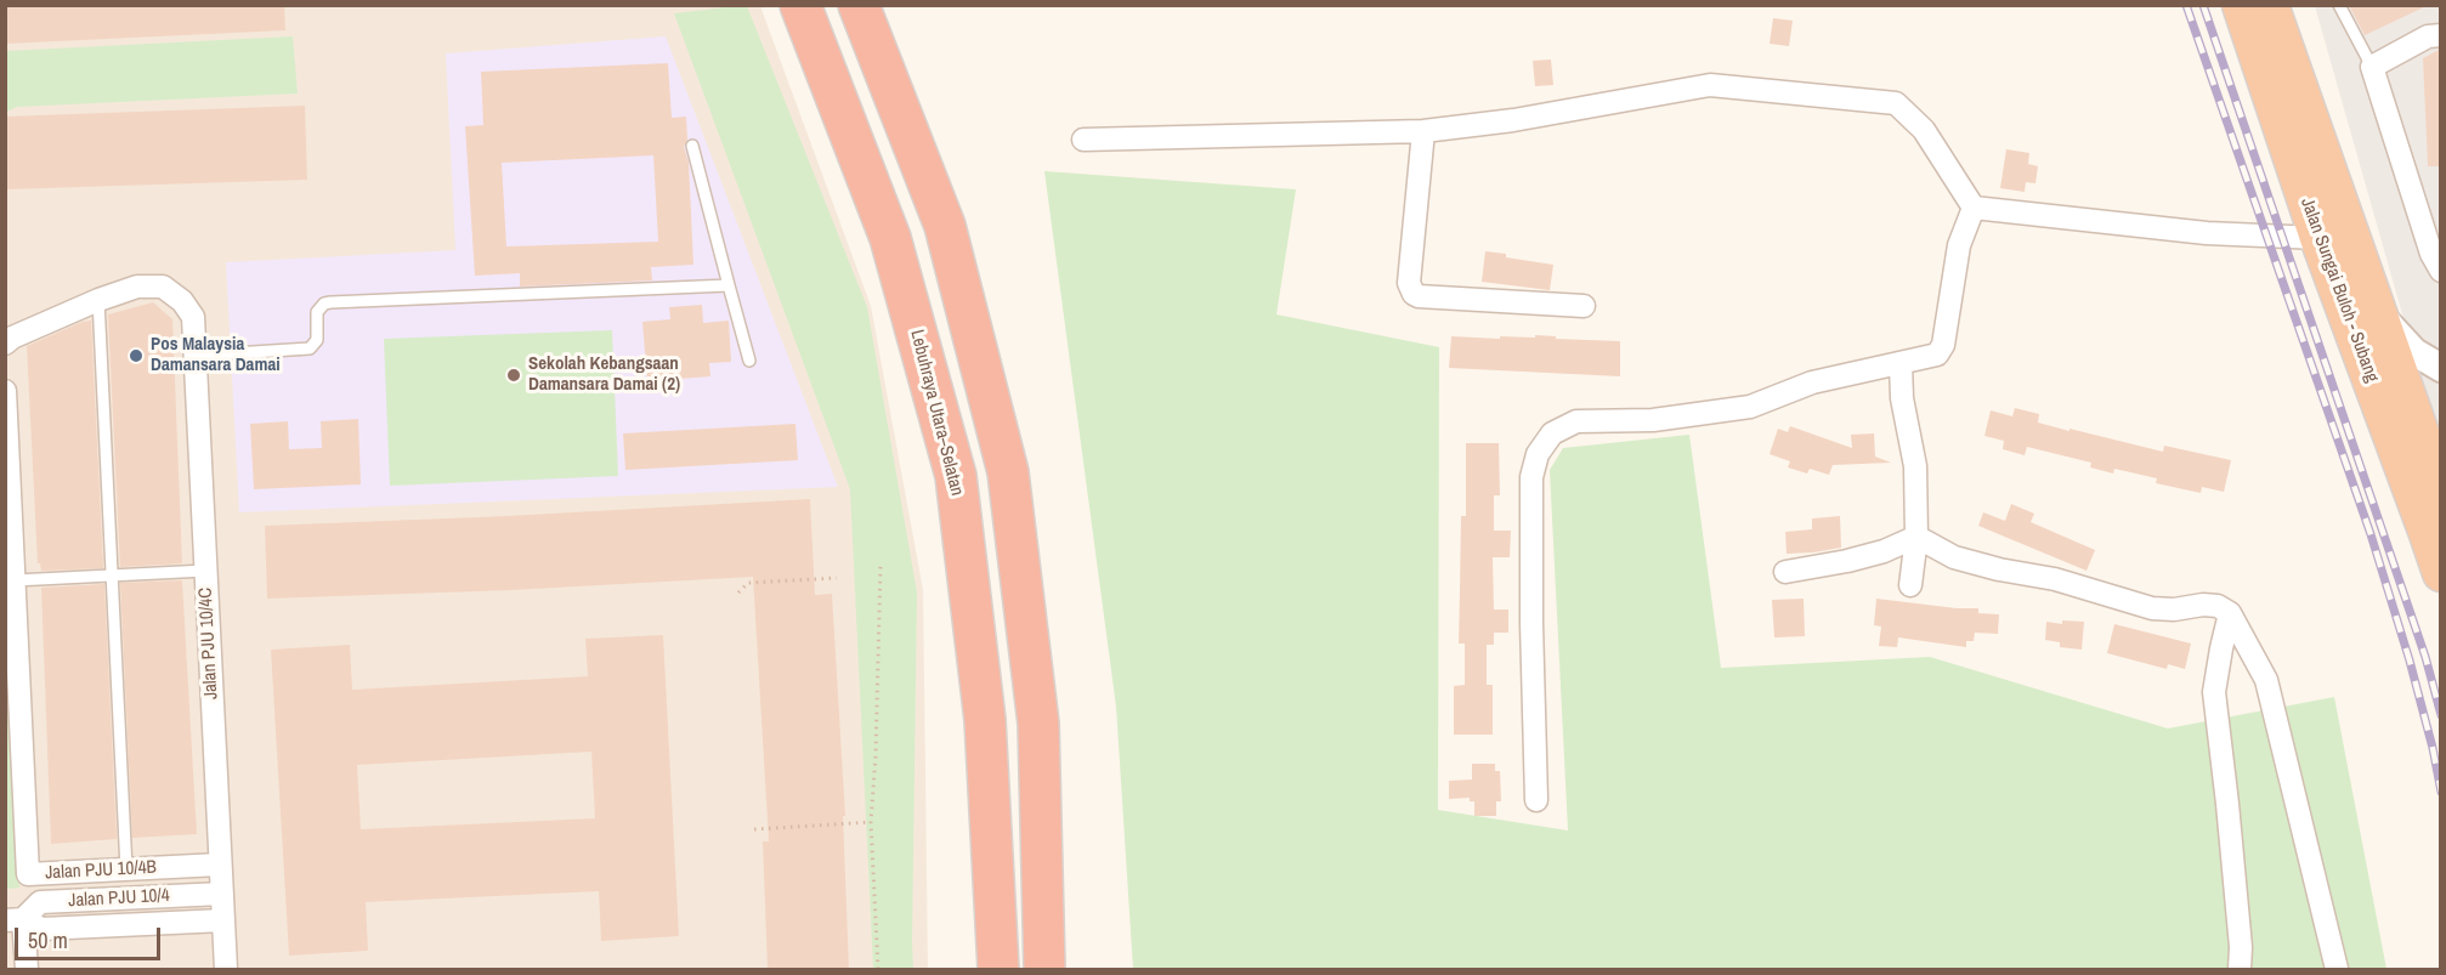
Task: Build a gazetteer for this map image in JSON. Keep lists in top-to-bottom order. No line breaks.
{"streets":{"highway":["Jalan Sungai Buloh - Subang","Lebuhraya Utara–Selatan"],"street":["Jalan PJU 10/4C","Jalan PJU 10/4B","Jalan PJU 10/4"]},"crossings":[["Jalan PJU 10/4C","Jalan PJU 10/4B"],["Jalan PJU 10/4C","Jalan PJU 10/4"]],"places":["Pos Malaysia Damansara Damai","Sekolah Kebangsaan Damansara Damai (2)"],"scale_bar":"50 m"}
